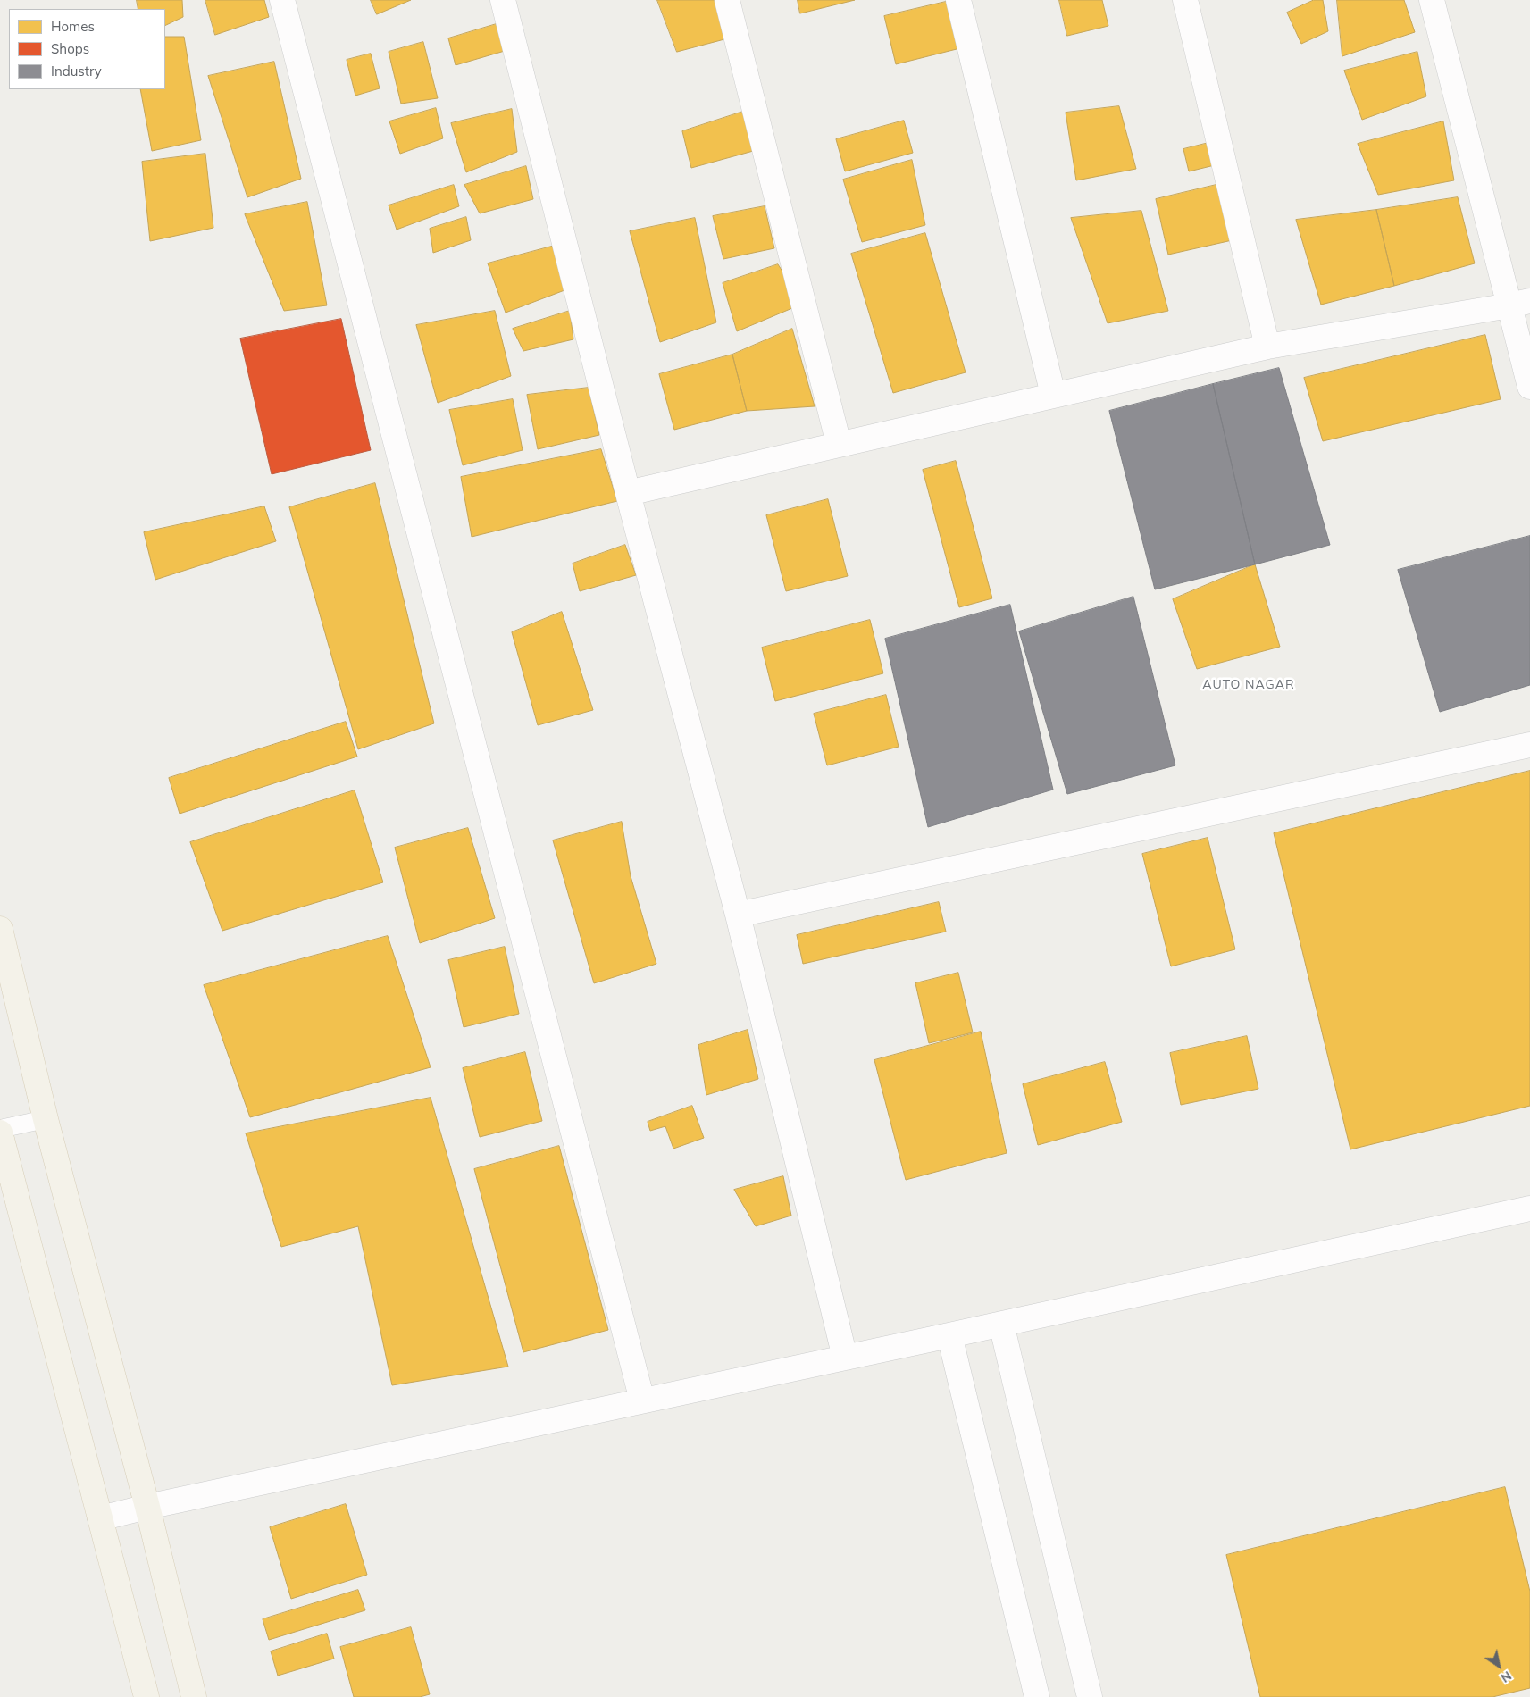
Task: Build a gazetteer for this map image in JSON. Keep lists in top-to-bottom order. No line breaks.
{"districts":["AUTO NAGAR"],"legend":["Homes","Shops","Industry"],"north":"bottom right"}
